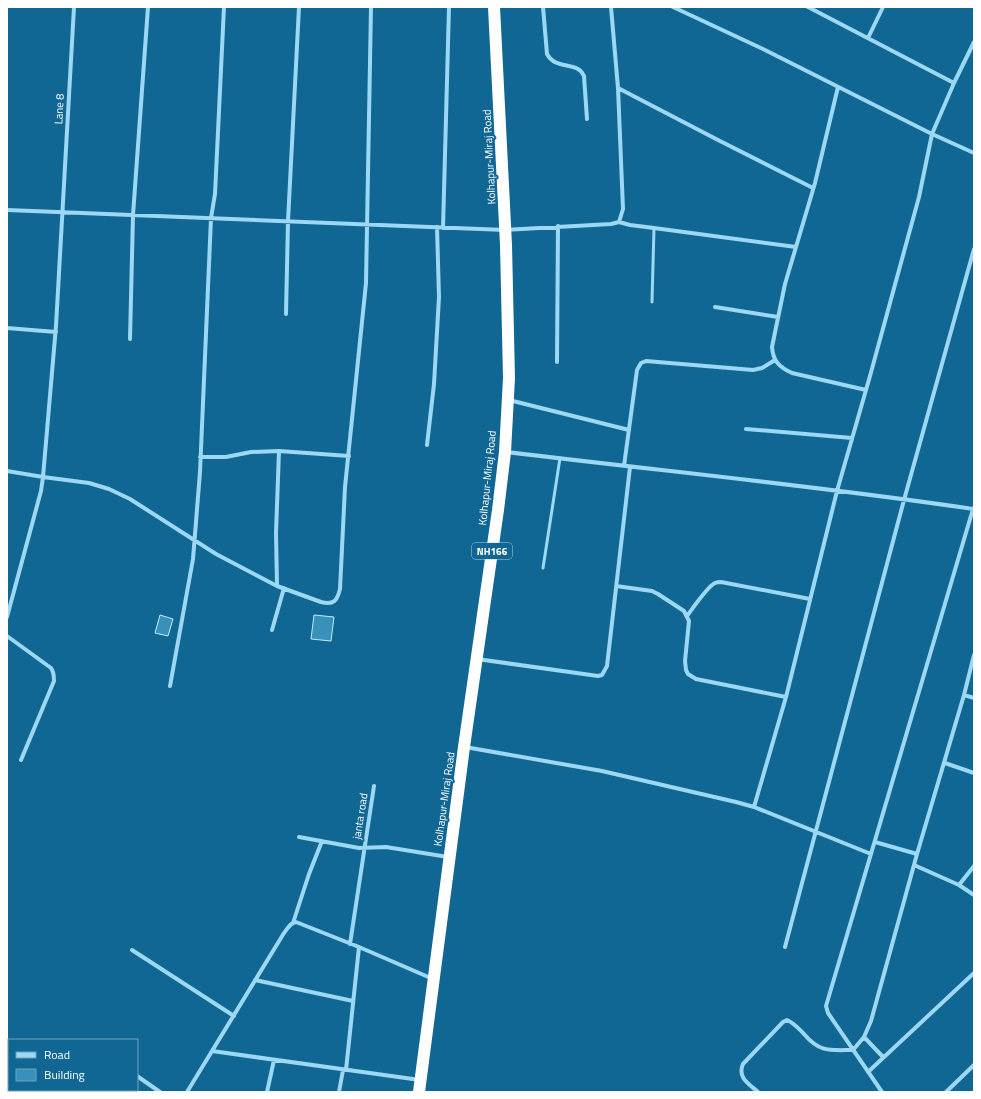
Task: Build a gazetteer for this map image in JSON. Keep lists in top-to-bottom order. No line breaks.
{"streets":{"highway":["Kolhapur-Miraj Road","NH166"],"street":["Lane 8","janta road"]},"legend":["Road","Building"]}
